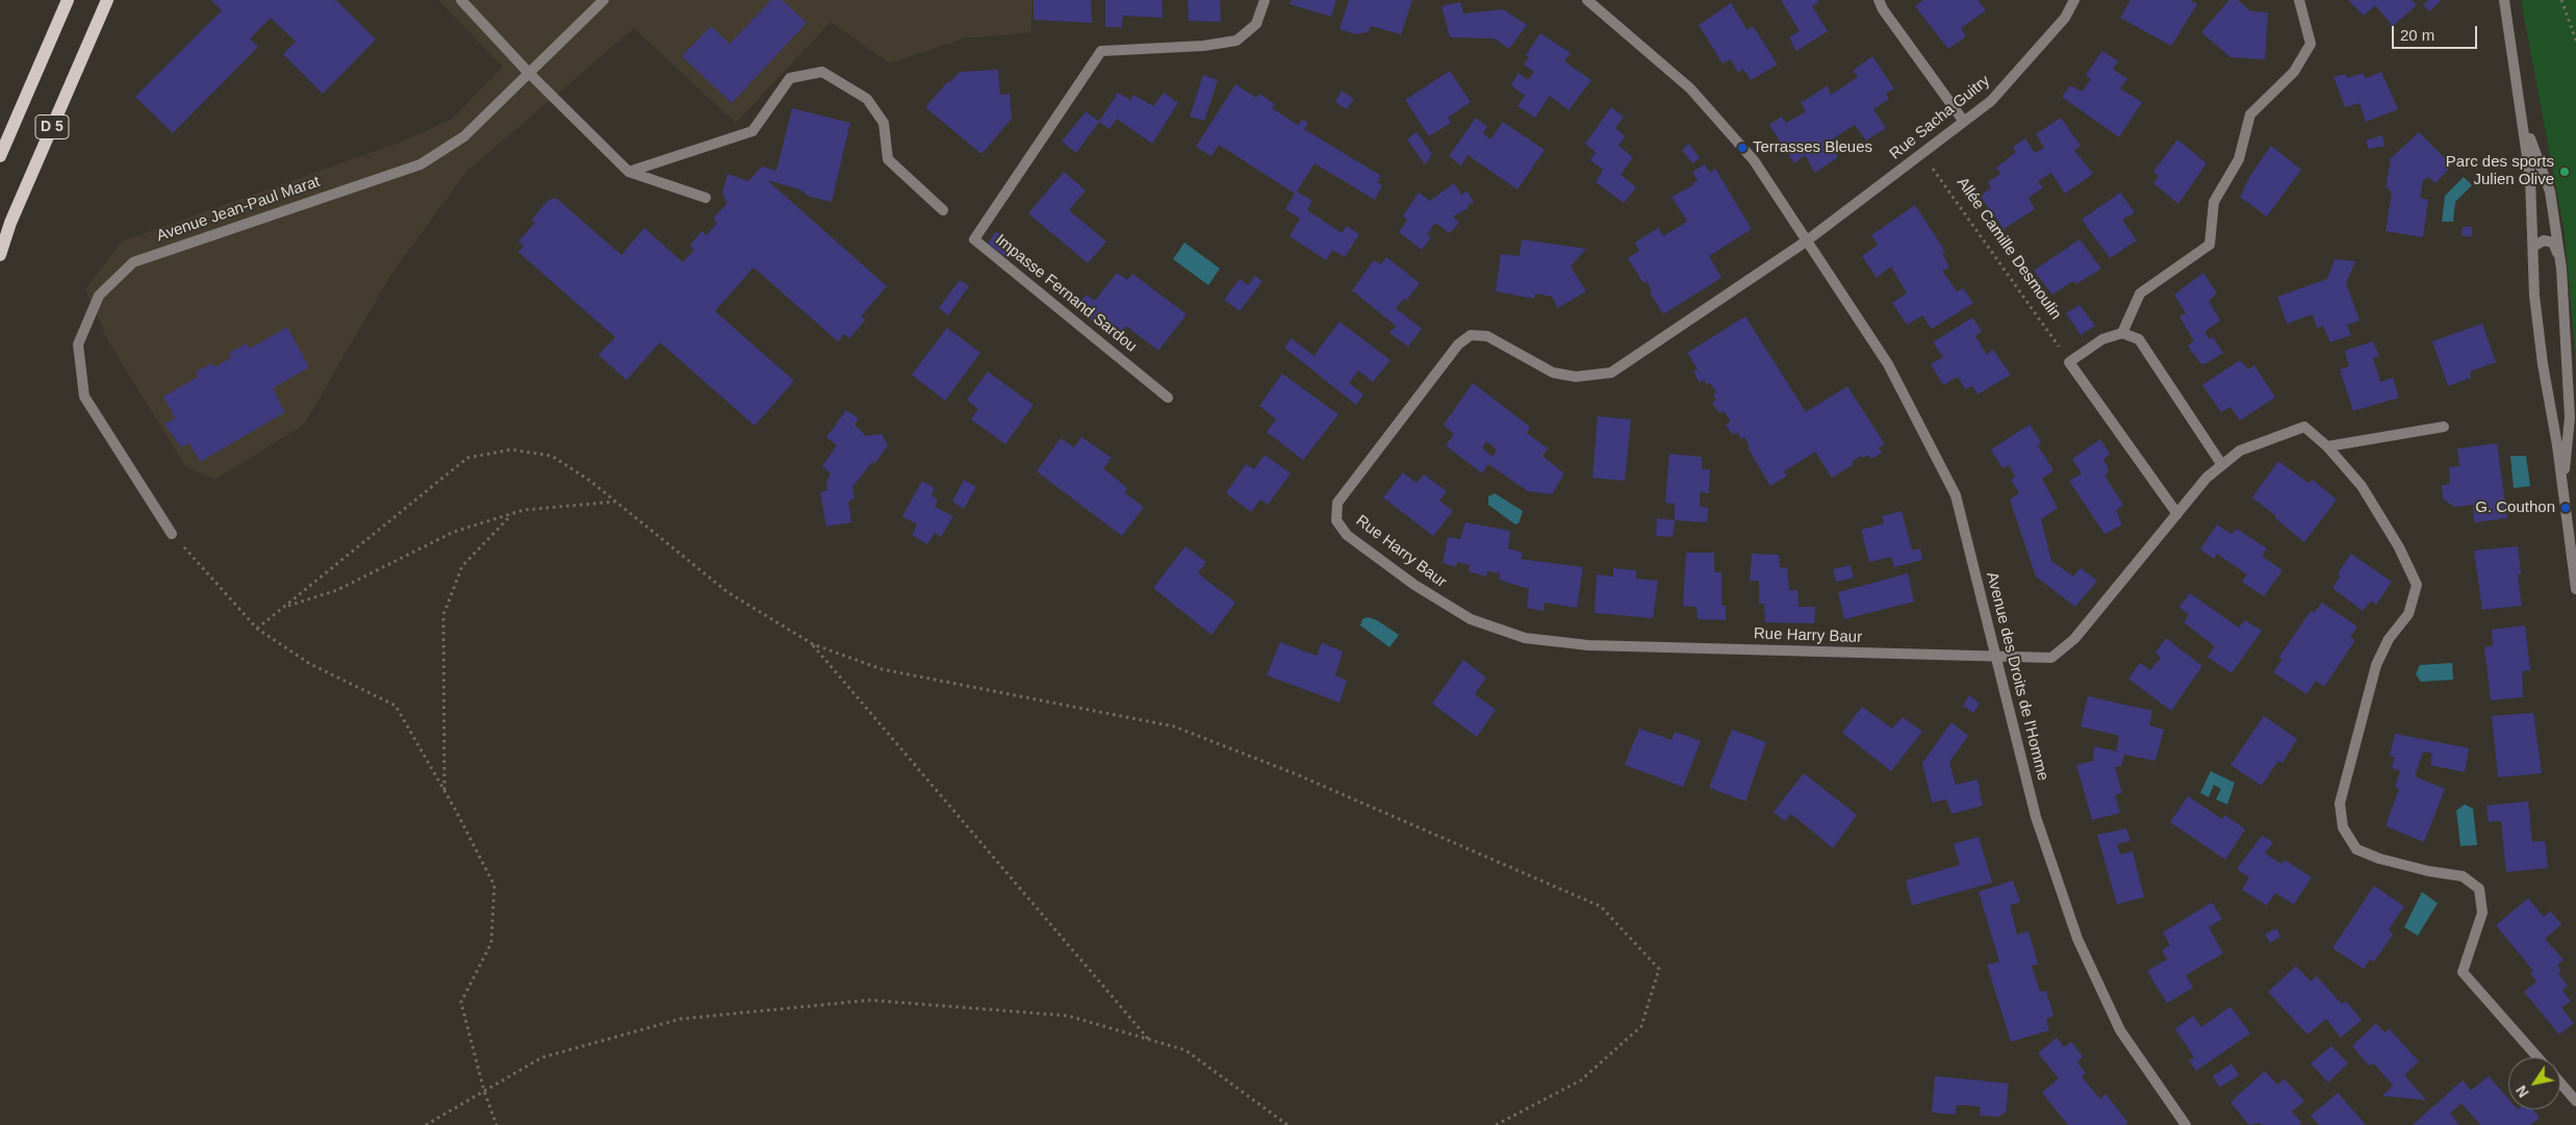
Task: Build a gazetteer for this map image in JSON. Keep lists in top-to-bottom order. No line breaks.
{"streets":{"main road":["D 5"],"street":["Rue Sacha Guitry","Avenue Jean-Paul Marat","Impasse Fernand Sardou","Rue Harry Baur","Avenue des Droits de l'Homme"],"path":["Allée Camille Desmoulin"]},"crossings":[["Rue Sacha Guitry","Allée Camille Desmoulin"],["Rue Sacha Guitry","Rue Harry Baur"],["Rue Sacha Guitry","Avenue des Droits de l'Homme"],["Rue Harry Baur","Avenue des Droits de l'Homme"]],"places":["Terrasses Bleues","Parc des sports Julien Olive","G. Couthon"],"scale_bar":"20 m","north":"bottom left"}
